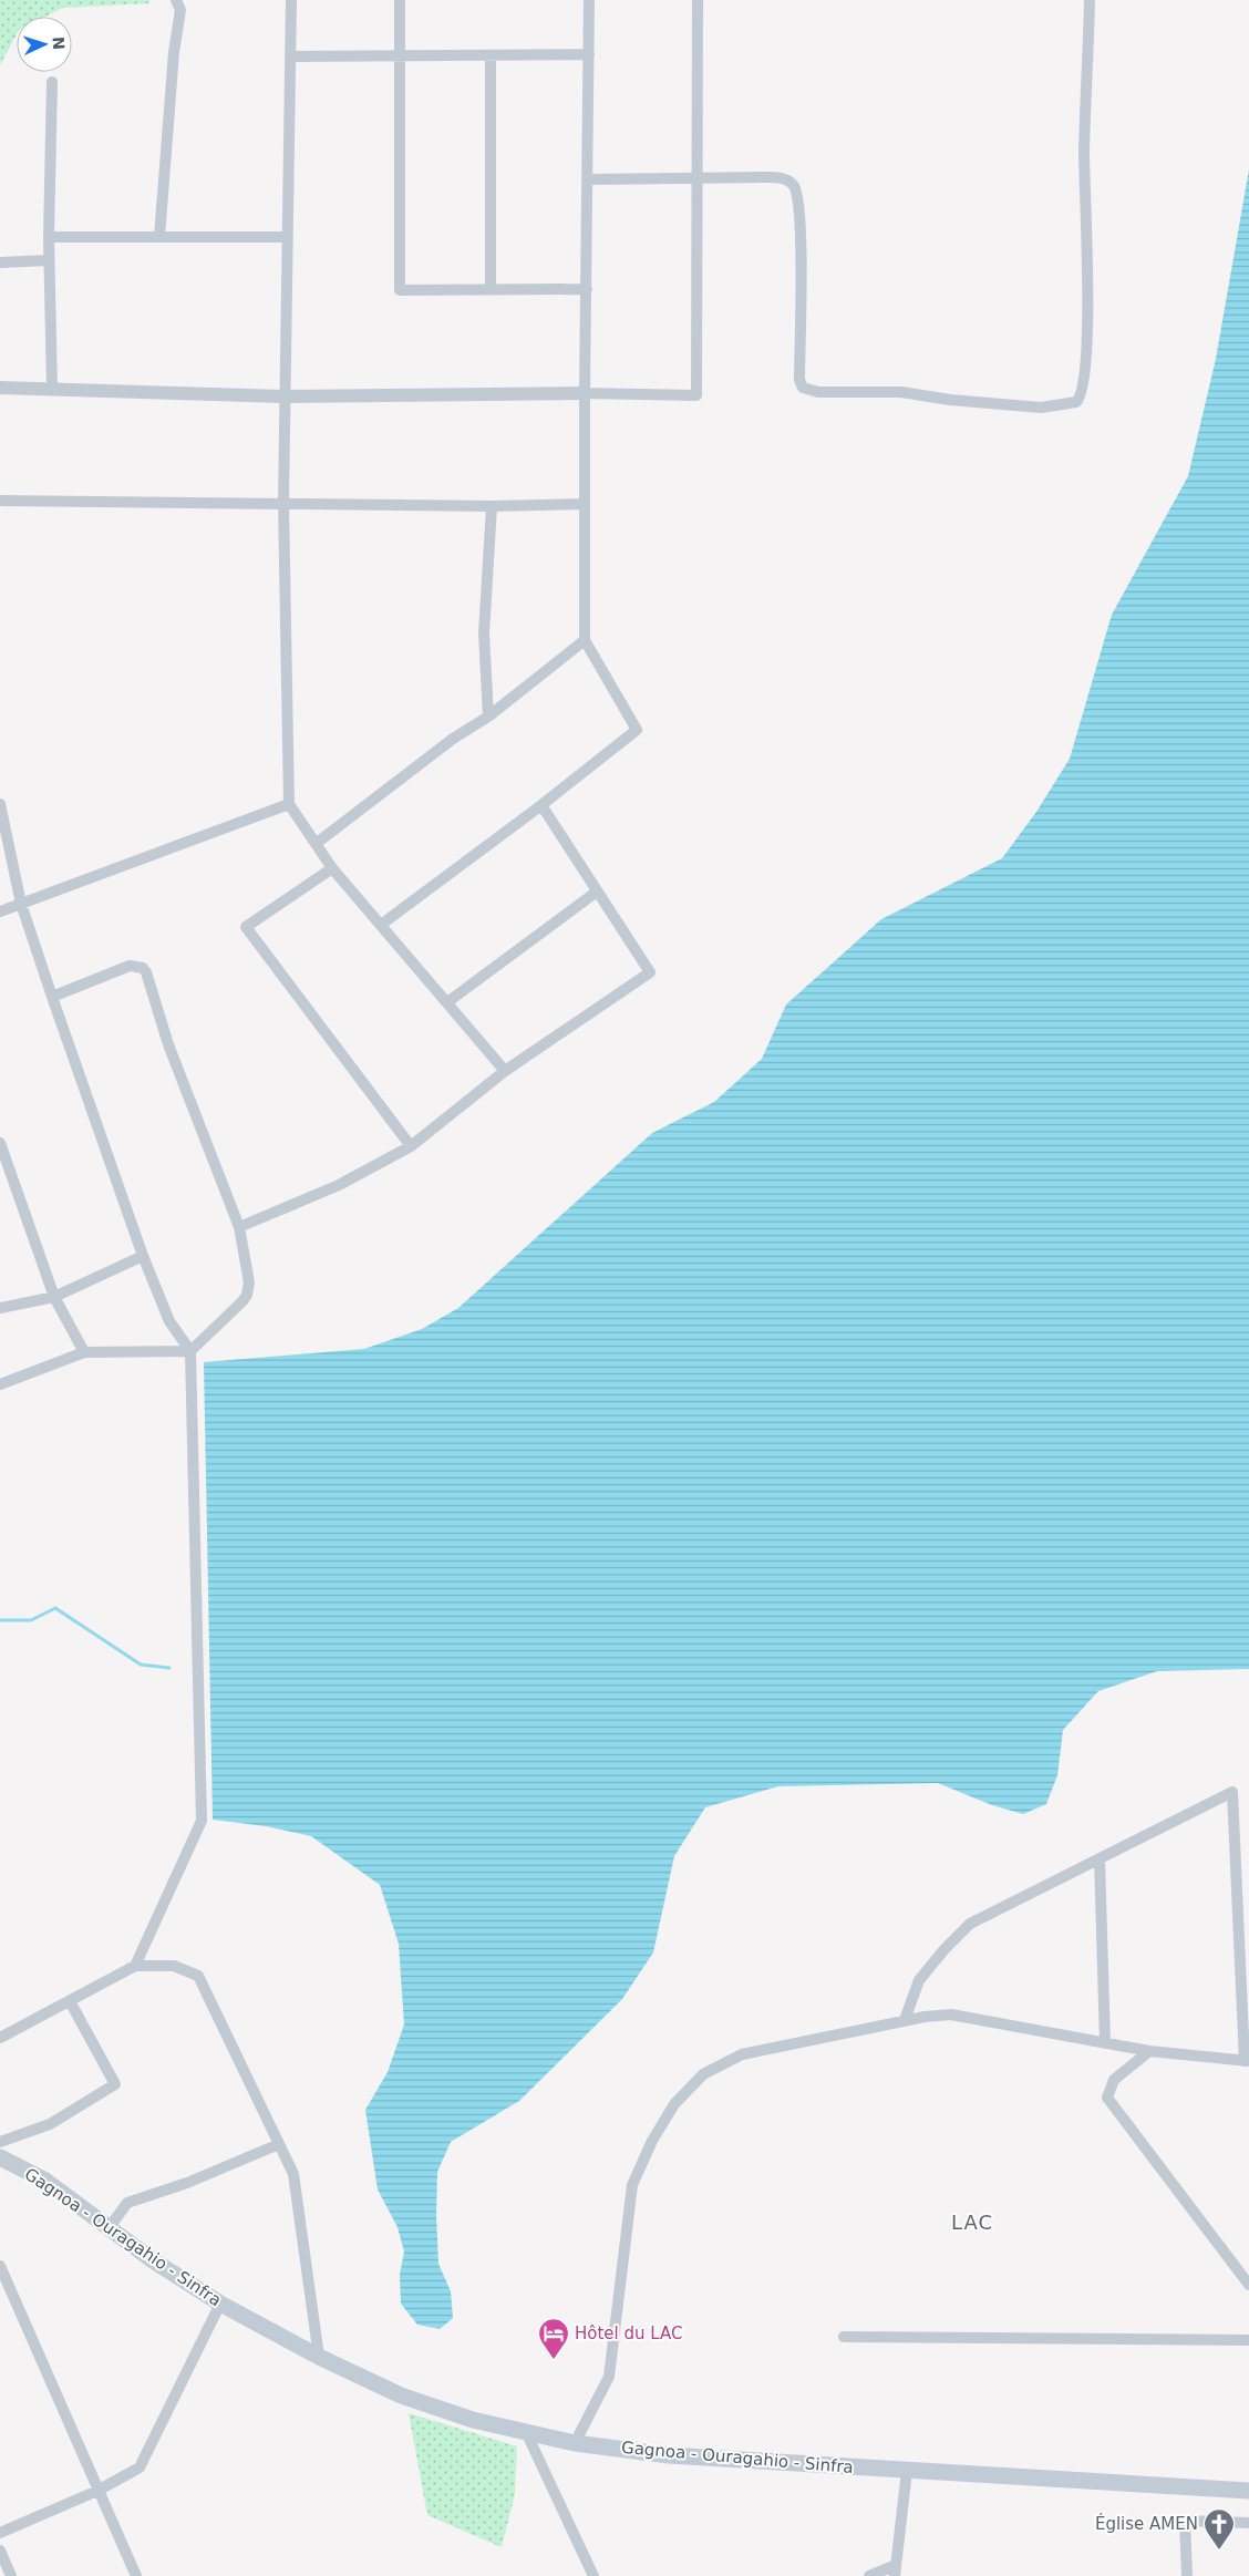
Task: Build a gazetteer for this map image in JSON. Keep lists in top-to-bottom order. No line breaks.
{"streets":{"main road":["Gagnoa - Ouragahio - Sinfra"]},"districts":["LAC"],"places":{"hotel":["Hôtel du LAC"],"church":["Église AMEN"]},"north":"right"}
